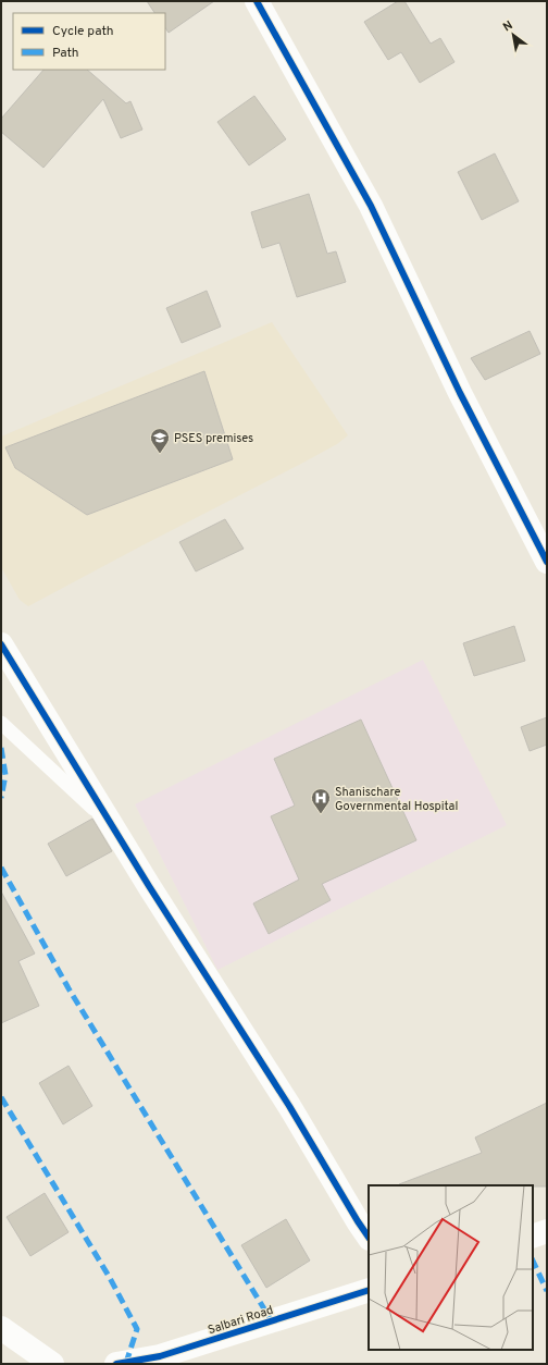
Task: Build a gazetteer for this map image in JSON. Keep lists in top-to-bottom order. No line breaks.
{"streets":{"street":["Salbari Road"]},"places":{"school or university":["PSES premises"],"hospital":["Shanischare Governmental Hospital"]},"legend":["Cycle path","Path"],"north":"top left"}
